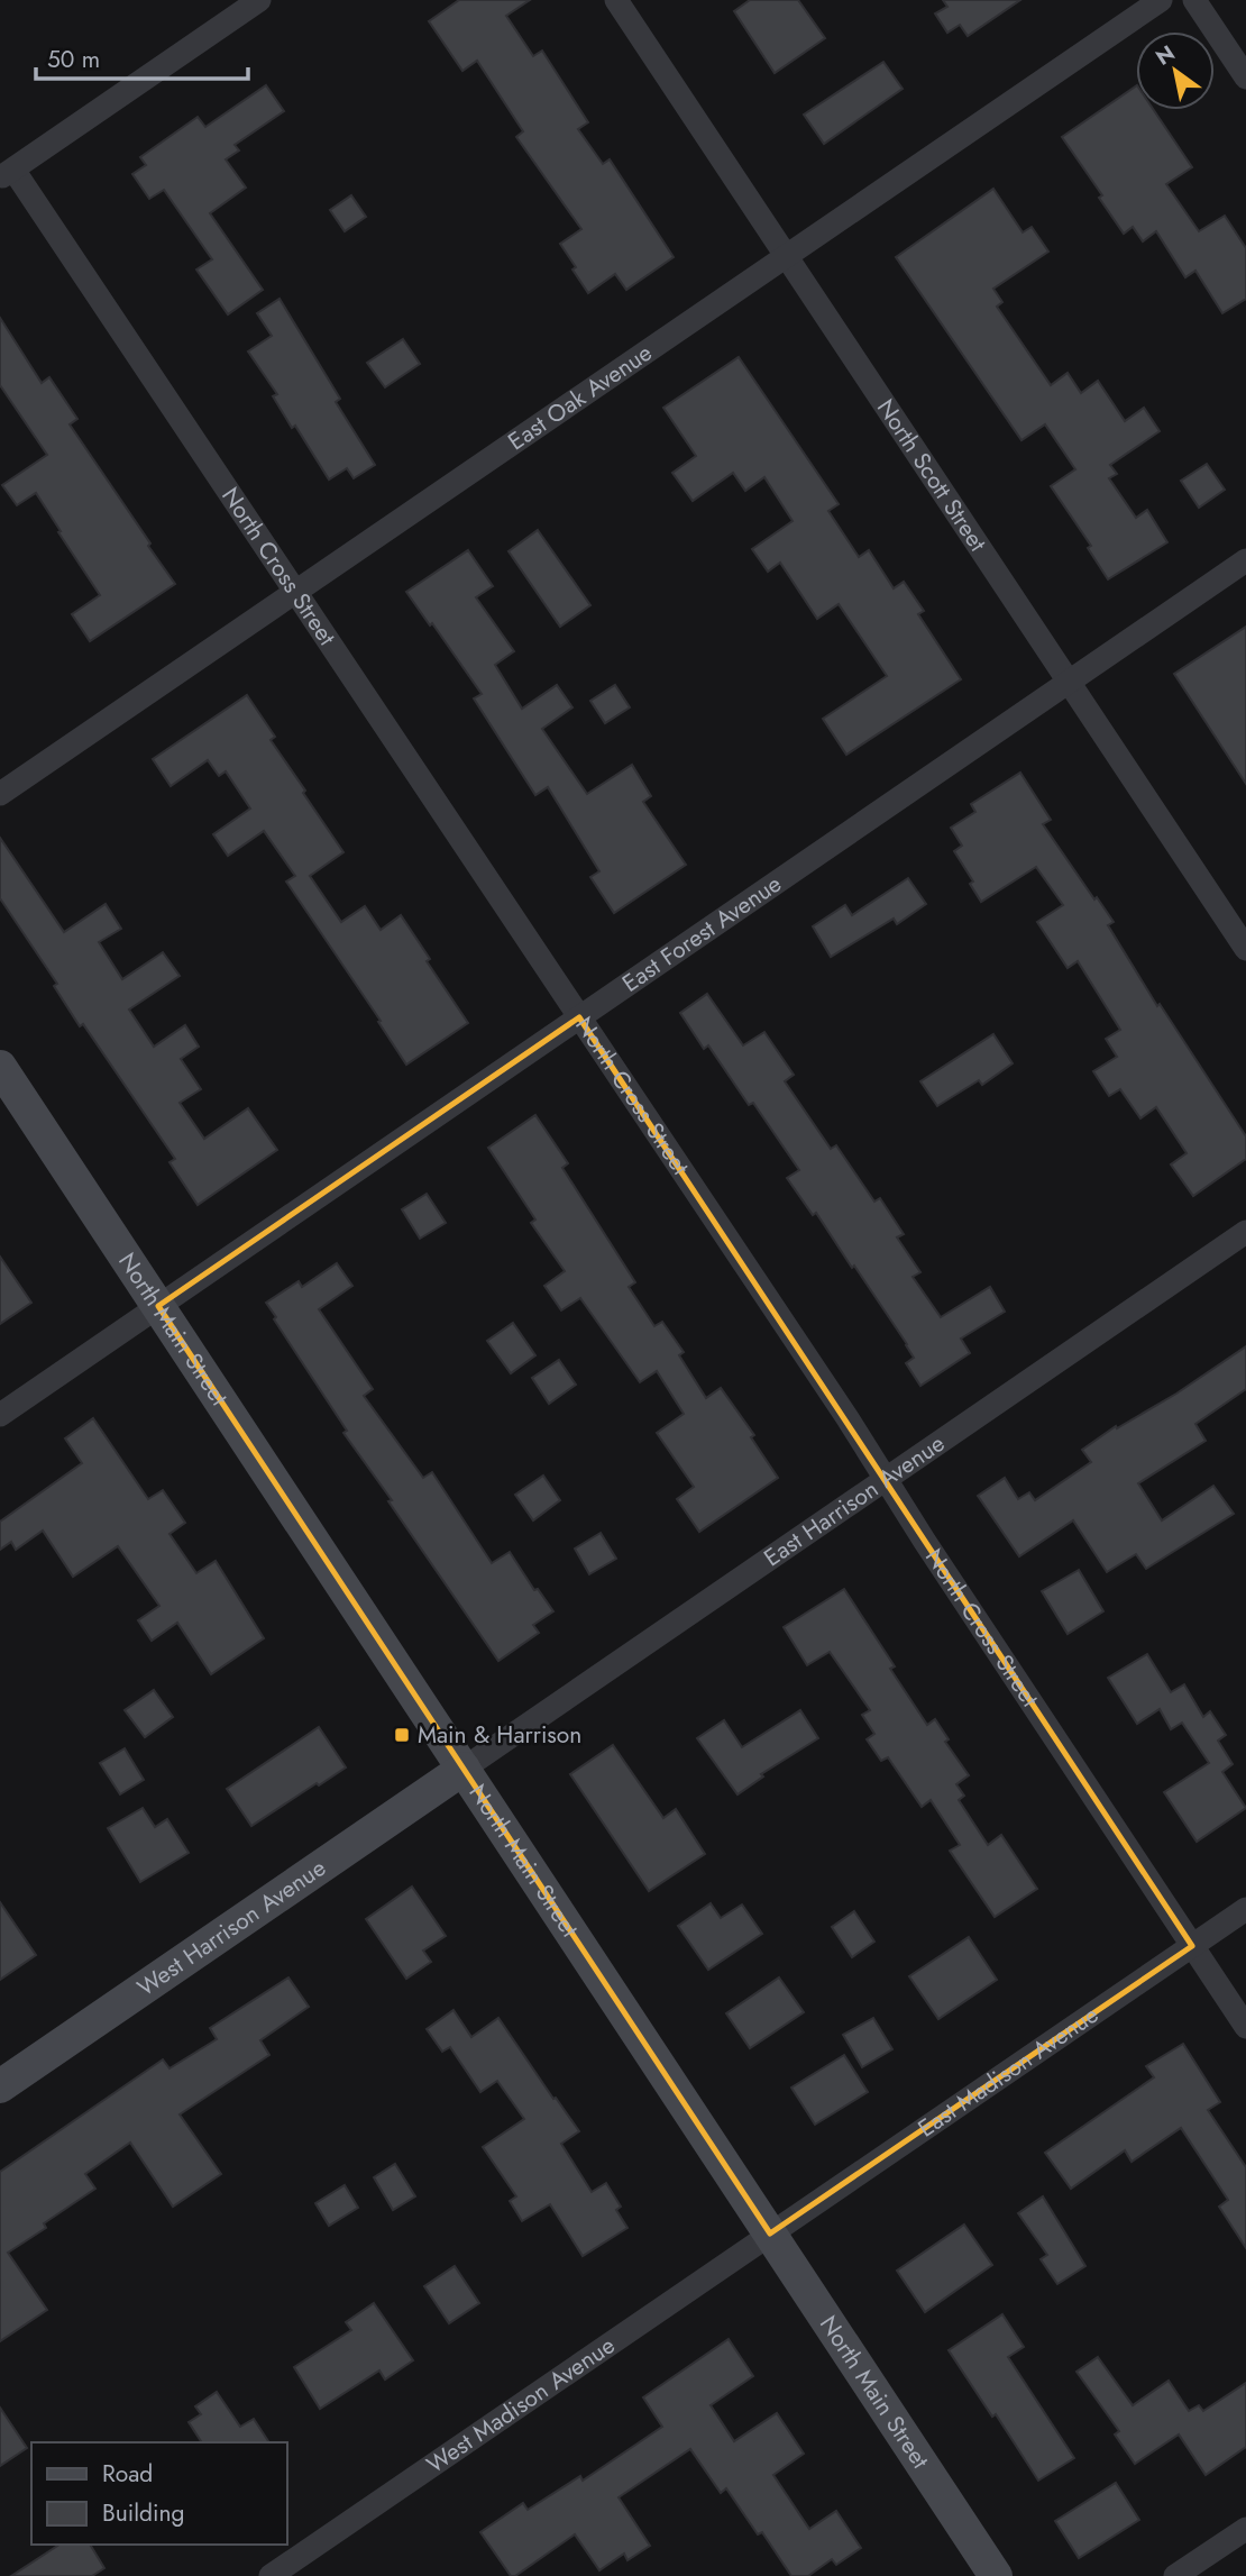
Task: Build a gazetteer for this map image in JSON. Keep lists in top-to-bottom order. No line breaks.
{"streets":{"street":["East Oak Avenue","North Scott Street","North Cross Street","East Forest Avenue","North Main Street","East Harrison Avenue","West Harrison Avenue","East Madison Avenue","West Madison Avenue"]},"crossings":[["East Oak Avenue","North Scott Street"],["East Oak Avenue","North Cross Street"],["North Scott Street","East Forest Avenue"],["North Cross Street","East Forest Avenue"],["North Cross Street","East Harrison Avenue"],["North Cross Street","East Madison Avenue"],["East Forest Avenue","North Main Street"],["North Main Street","East Harrison Avenue"],["North Main Street","West Harrison Avenue"],["North Main Street","East Madison Avenue"],["North Main Street","West Madison Avenue"],["East Harrison Avenue","West Harrison Avenue"],["East Madison Avenue","West Madison Avenue"]],"places":{"transit":["Main & Harrison"]},"legend":["Road","Building"],"scale_bar":"50 m","north":"top left"}
